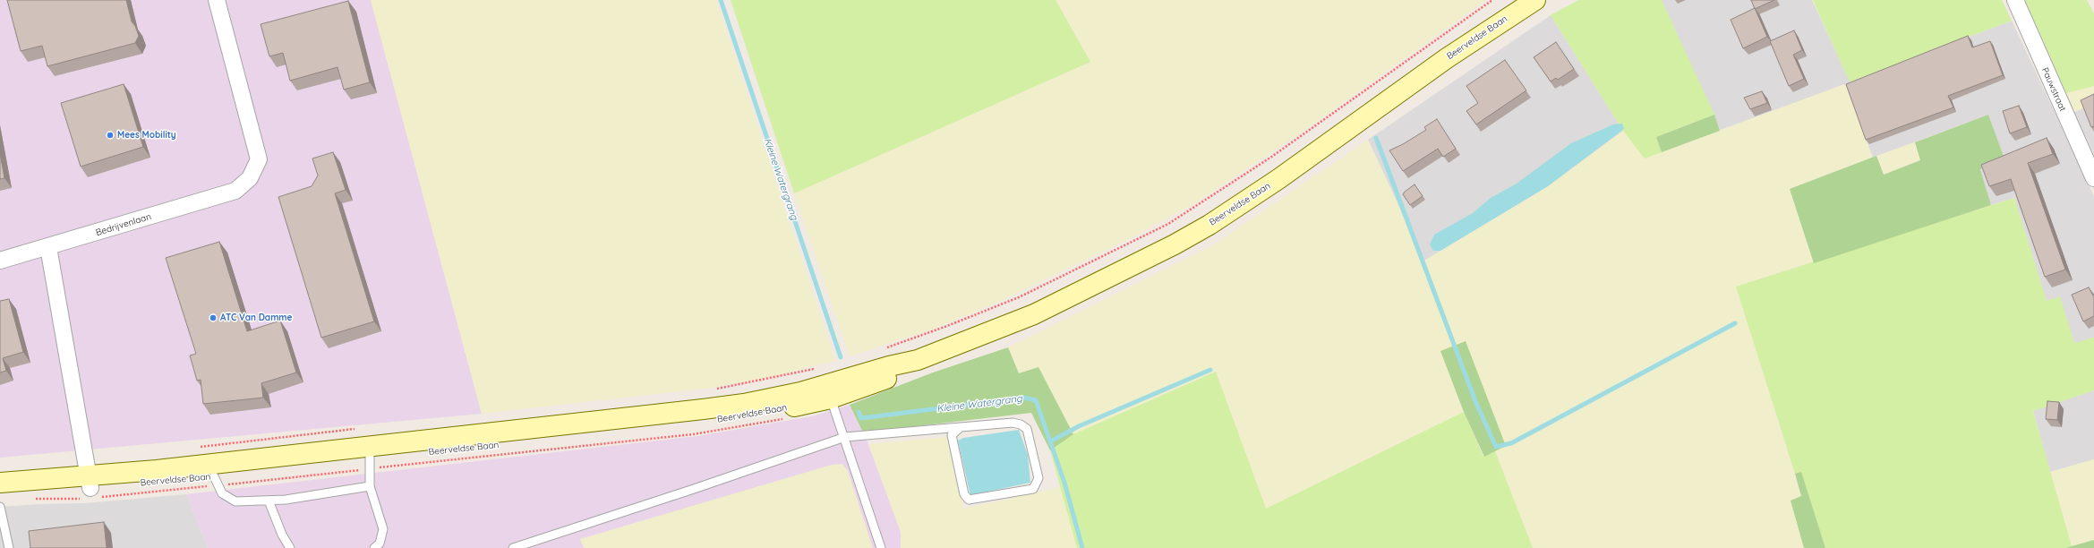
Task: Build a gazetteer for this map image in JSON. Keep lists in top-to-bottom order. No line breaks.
{"streets":{"main road":["Beerveldse Baan"],"street":["Pauwstraat","Bedrijvenlaan"]},"water":["Kleine Watergrang"],"places":["Mees Mobility","ATC Van Damme"]}
